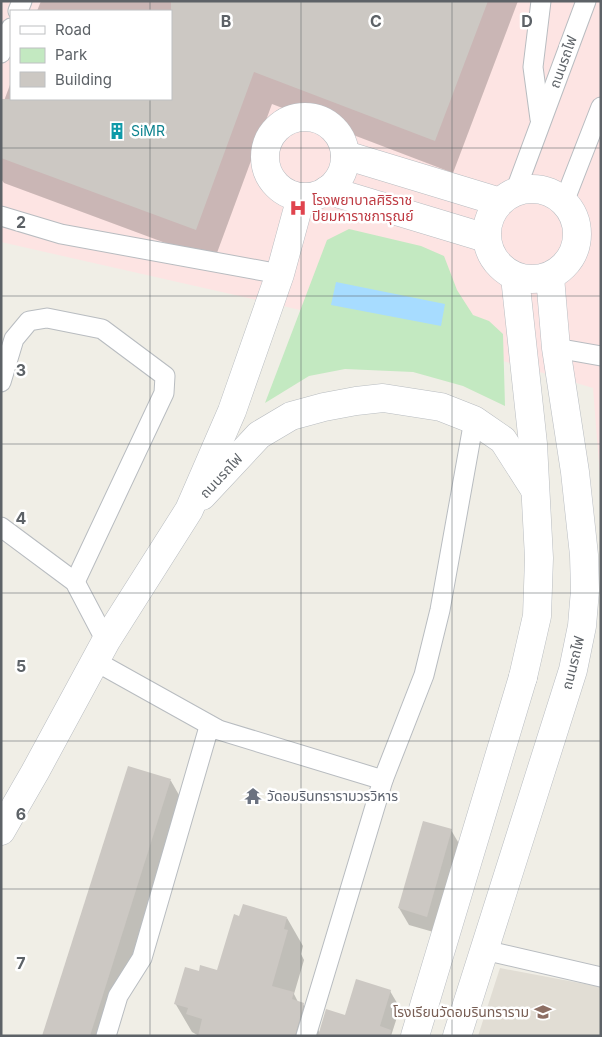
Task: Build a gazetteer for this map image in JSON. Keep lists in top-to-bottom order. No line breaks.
{"streets":{"street":["ถนนรถไฟ"]},"places":{"building":["SiMR"],"hospital":["โรงพยาบาลศิริราช ปิยมหาราชการุณย์"],"temple":["วัดอมรินทรารามวรวิหาร"],"school or university":["โรงเรียนวัดอมรินทราราม"]},"legend":["Road","Park","Building"],"grid":{"columns":["B","C","D"],"rows":["2","3","4","5","6","7"]}}
